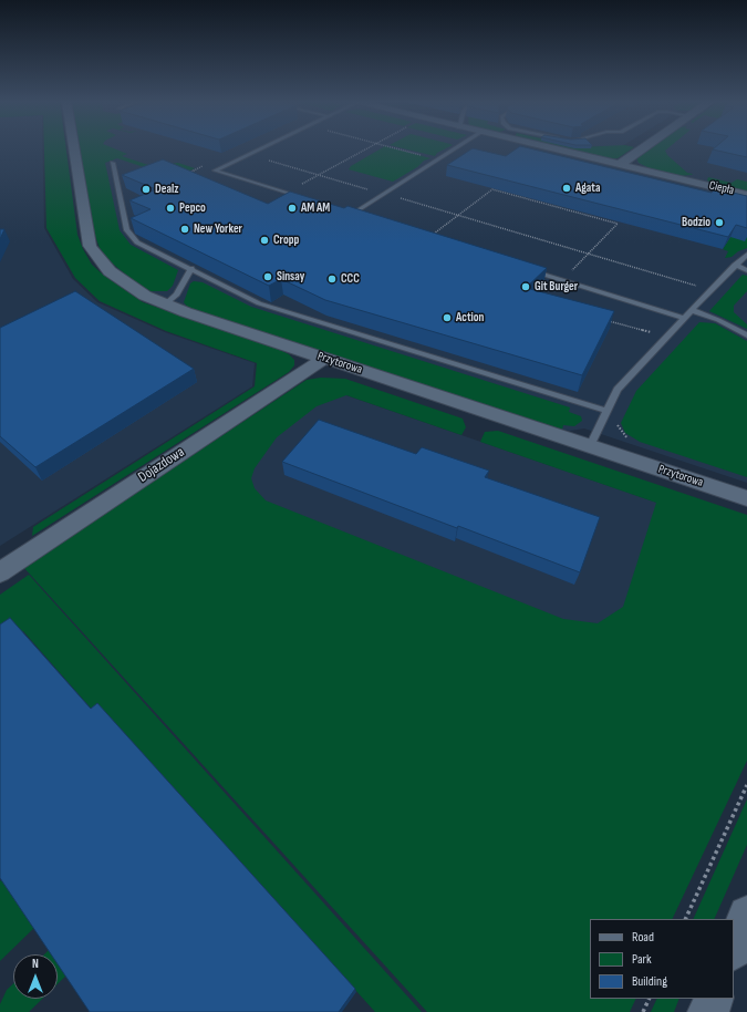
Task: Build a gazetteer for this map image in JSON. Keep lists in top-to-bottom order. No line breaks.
{"streets":{"street":["Ciepła","Przytorowa","Dojazdowa"]},"crossings":[["Przytorowa","Dojazdowa"]],"places":["Agata","Dealz","Pepco","AM AM","Bodzio","New Yorker","Cropp","Sinsay","CCC","Git Burger","Action"],"legend":["Road","Park","Building"],"north":"top"}
